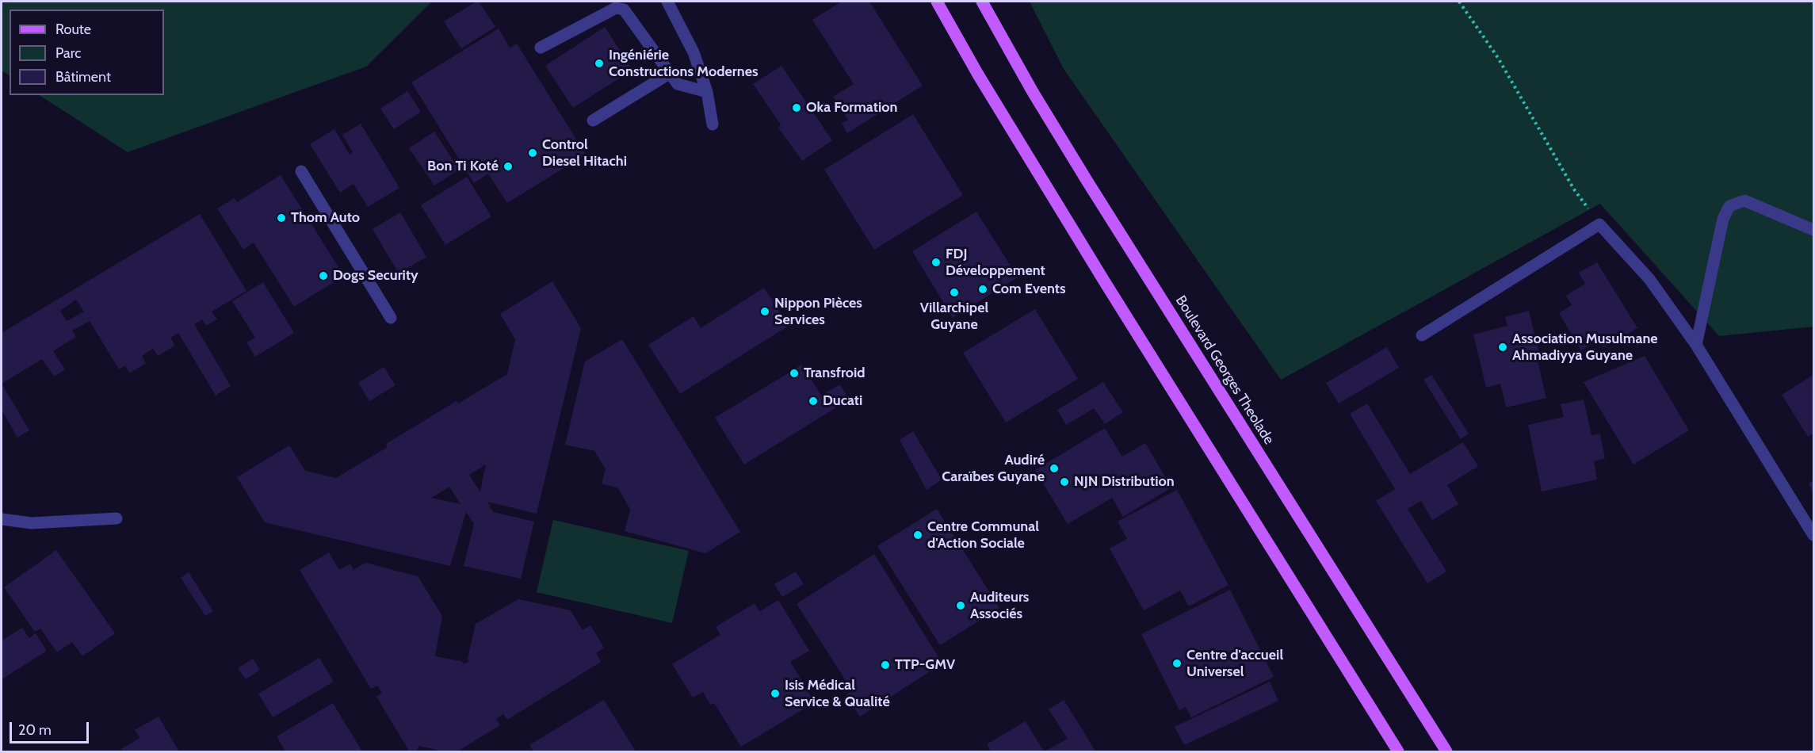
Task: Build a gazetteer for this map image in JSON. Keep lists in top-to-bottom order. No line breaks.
{"streets":{"main road":["Boulevard Georges Theolade"]},"places":["Ingéniérie Constructions Modernes","Oka Formation","Control Diesel Hitachi","Bon Ti Koté","Thom Auto","FDJ Développement","Dogs Security","Com Events","Villarchipel Guyane","Nippon Pièces Services","Association Musulmane Ahmadiyya Guyane","Transfroid","Ducati","Audiré Caraïbes Guyane","NJN Distribution","Centre Communal d'Action Sociale","Auditeurs Associés","Centre d'accueil Universel","TTP-GMV","Isis Médical Service & Qualité"],"legend":["Route","Parc","Bâtiment"],"scale_bar":"20 m"}
